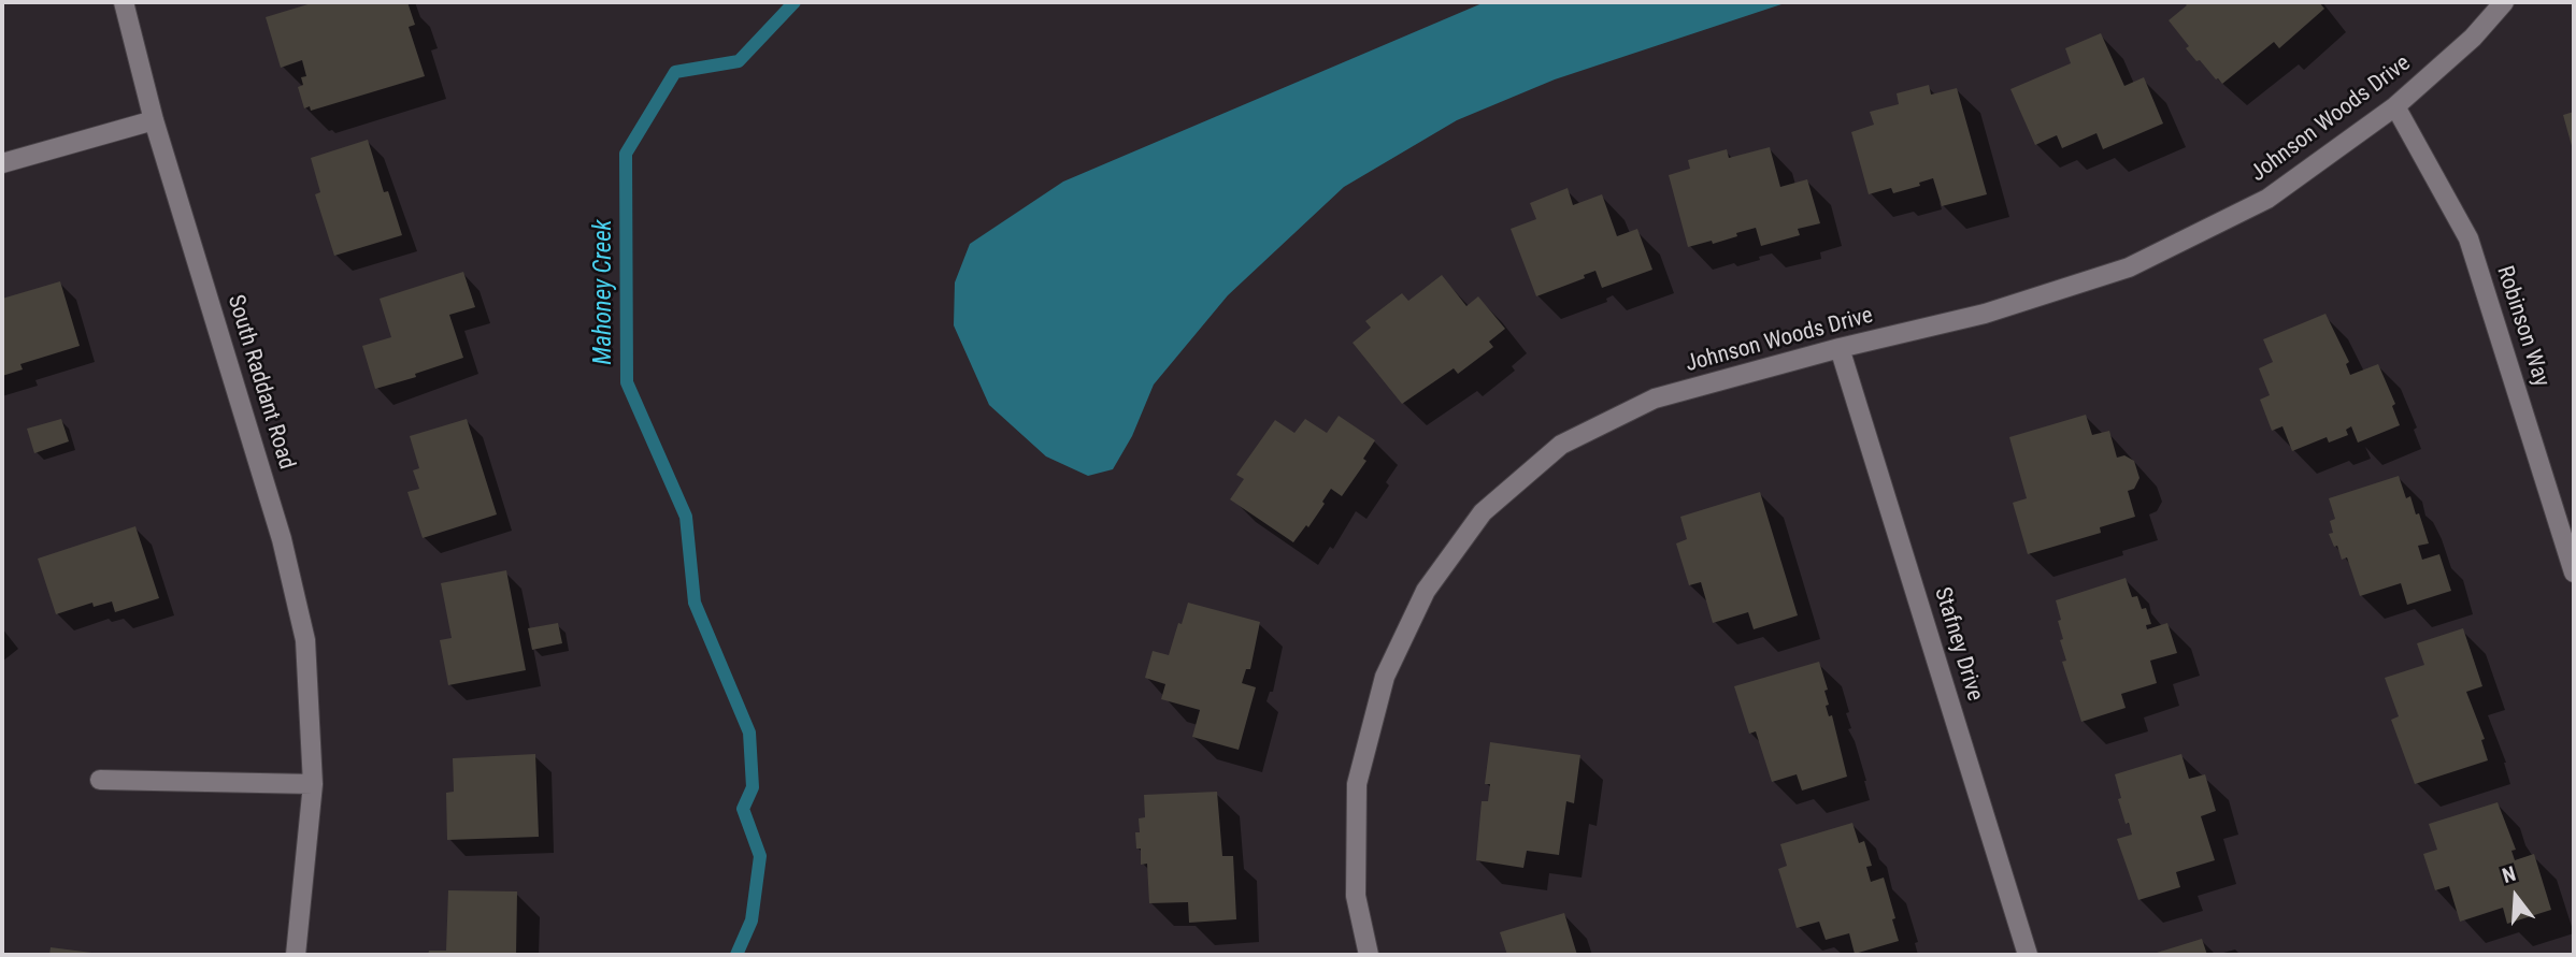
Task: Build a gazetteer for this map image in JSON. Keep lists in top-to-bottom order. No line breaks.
{"streets":{"street":["Johnson Woods Drive","Robinson Way","South Raddant Road","Stafney Drive"]},"crossings":[["Johnson Woods Drive","Robinson Way"],["Johnson Woods Drive","Stafney Drive"]],"water":["Mahoney Creek"],"north":"top"}
